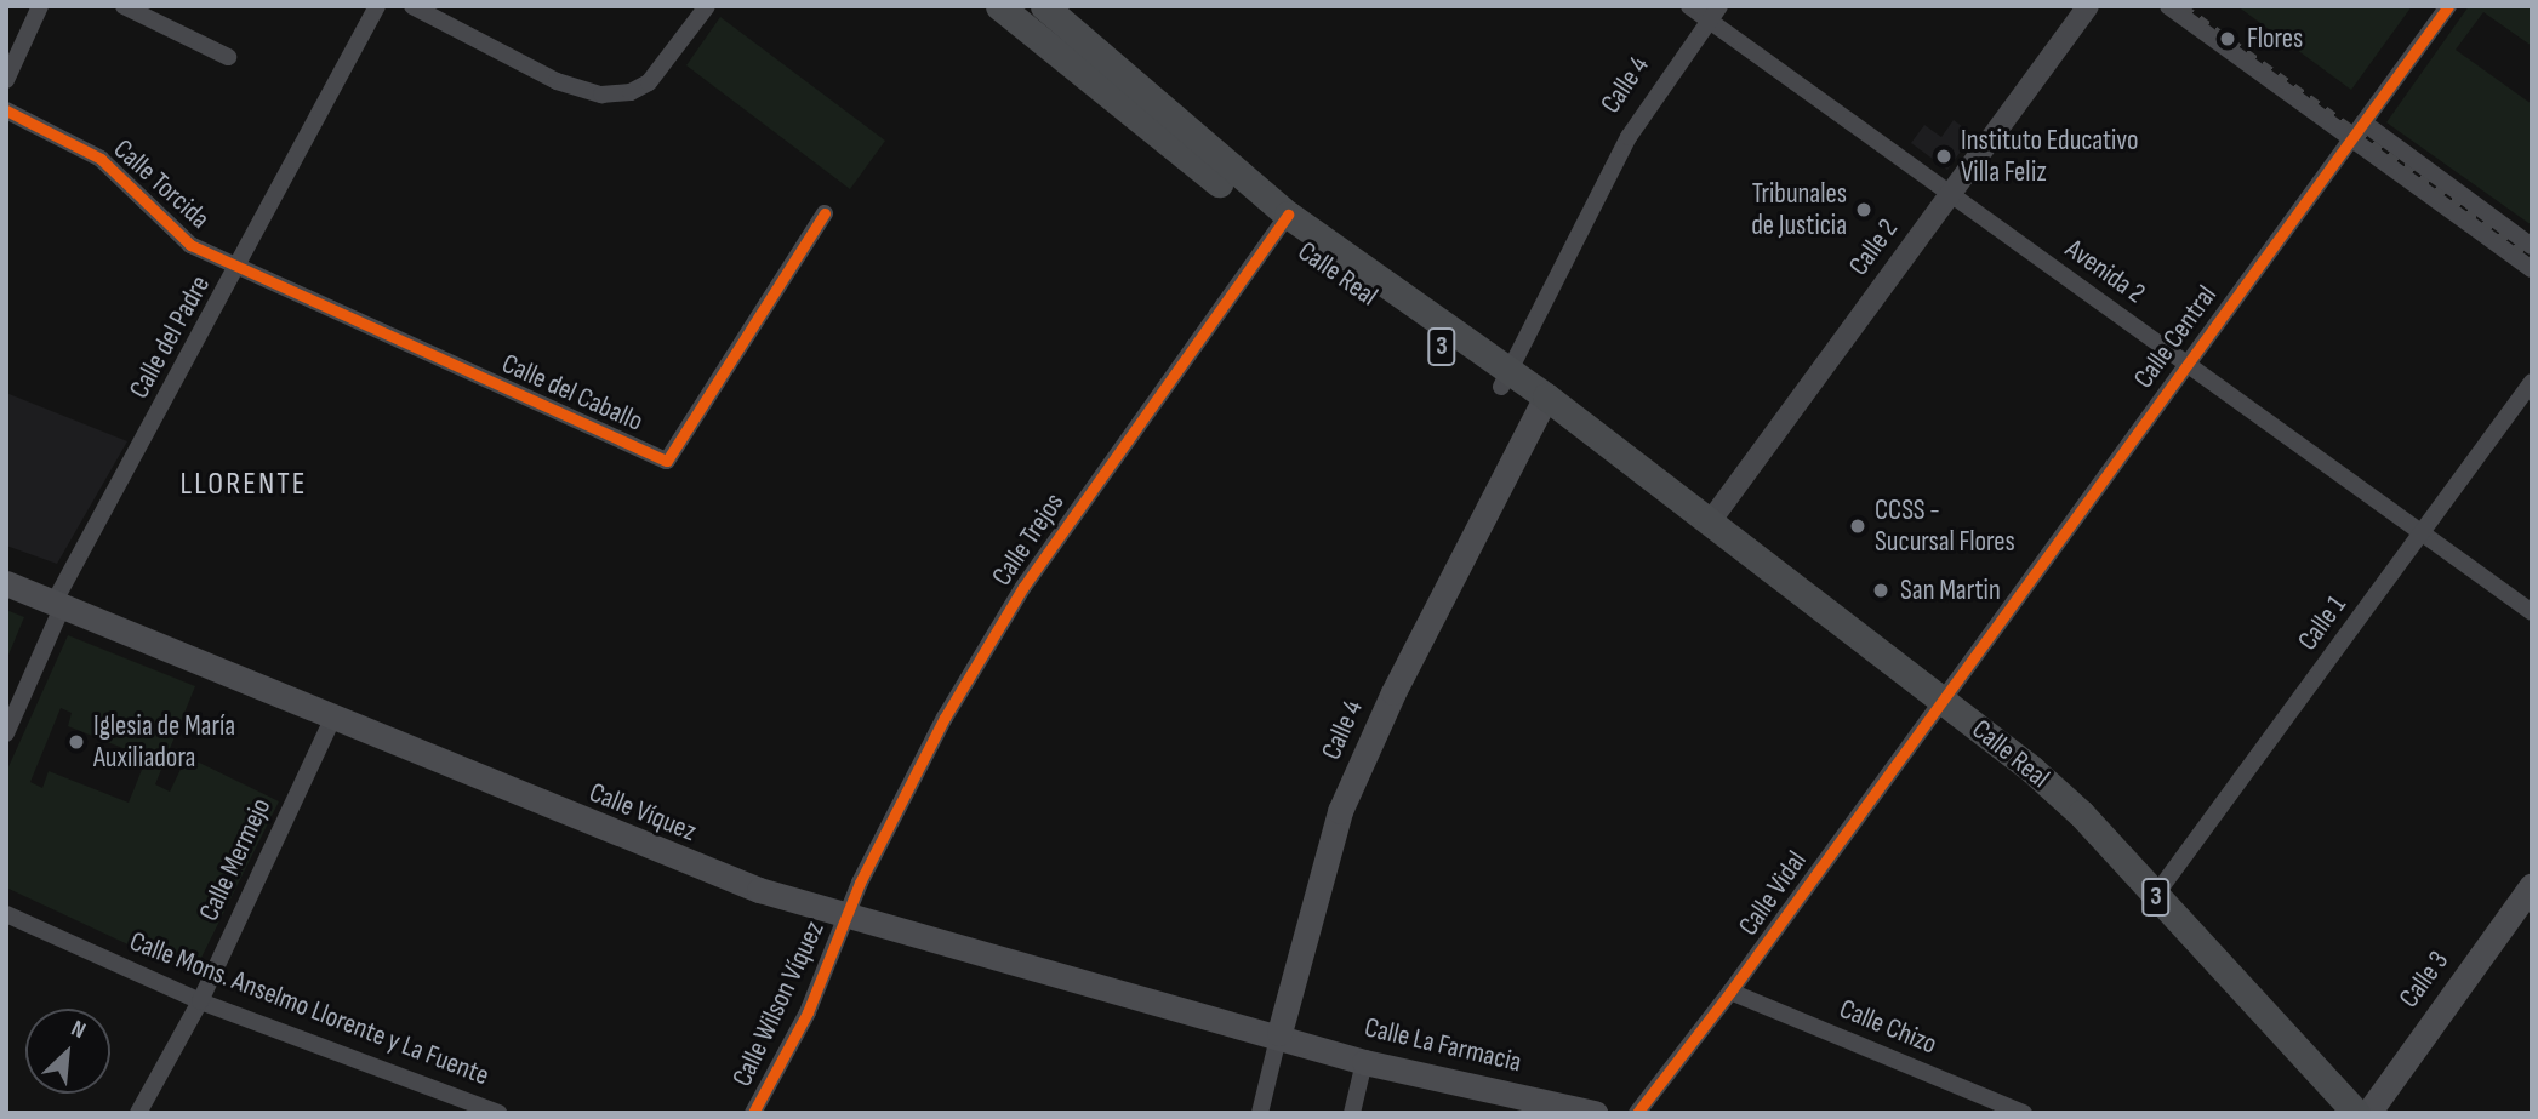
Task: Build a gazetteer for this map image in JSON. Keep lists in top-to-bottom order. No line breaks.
{"streets":{"main road":["Calle 4","Calle Real","3","Calle Víquez","Calle 3","Calle La Farmacia"],"street":["Calle Torcida","Calle 2","Avenida 2","Calle del Padre","Calle Central","Calle del Caballo","Calle Trejos","Calle 1","Calle Mermejo","Calle Vidal","Calle Wilson Víquez","Calle Mons. Anselmo Llorente y La Fuente","Calle Chizo"]},"crossings":[["Calle 4","Avenida 2"],["Calle 4","Calle Real"],["Calle 4","Calle Víquez"],["Calle 4","Calle La Farmacia"],["Calle Torcida","Calle del Padre"],["Calle Torcida","Calle del Caballo"],["Calle 2","Avenida 2"],["Calle 2","Calle Real"],["Avenida 2","Calle Central"],["Avenida 2","Calle 1"],["Calle Real","Calle Central"],["Calle Real","Calle Trejos"],["Calle Real","Calle 1"],["Calle Real","Calle Vidal"],["Calle del Padre","Calle del Caballo"],["Calle del Padre","Calle Víquez"],["Calle Central","Calle Vidal"],["Calle Trejos","Calle Víquez"],["Calle Trejos","Calle Wilson Víquez"],["Calle Víquez","Calle Mermejo"],["Calle Víquez","Calle Wilson Víquez"],["Calle Víquez","Calle La Farmacia"],["Calle Mermejo","Calle Mons. Anselmo Llorente y La Fuente"],["Calle Vidal","Calle Chizo"]],"districts":["LLORENTE"],"places":["Flores","Instituto Educativo Villa Feliz","Tribunales de Justicia","CCSS - Sucursal Flores","San Martin","Iglesia de María Auxiliadora"],"north":"top right"}
